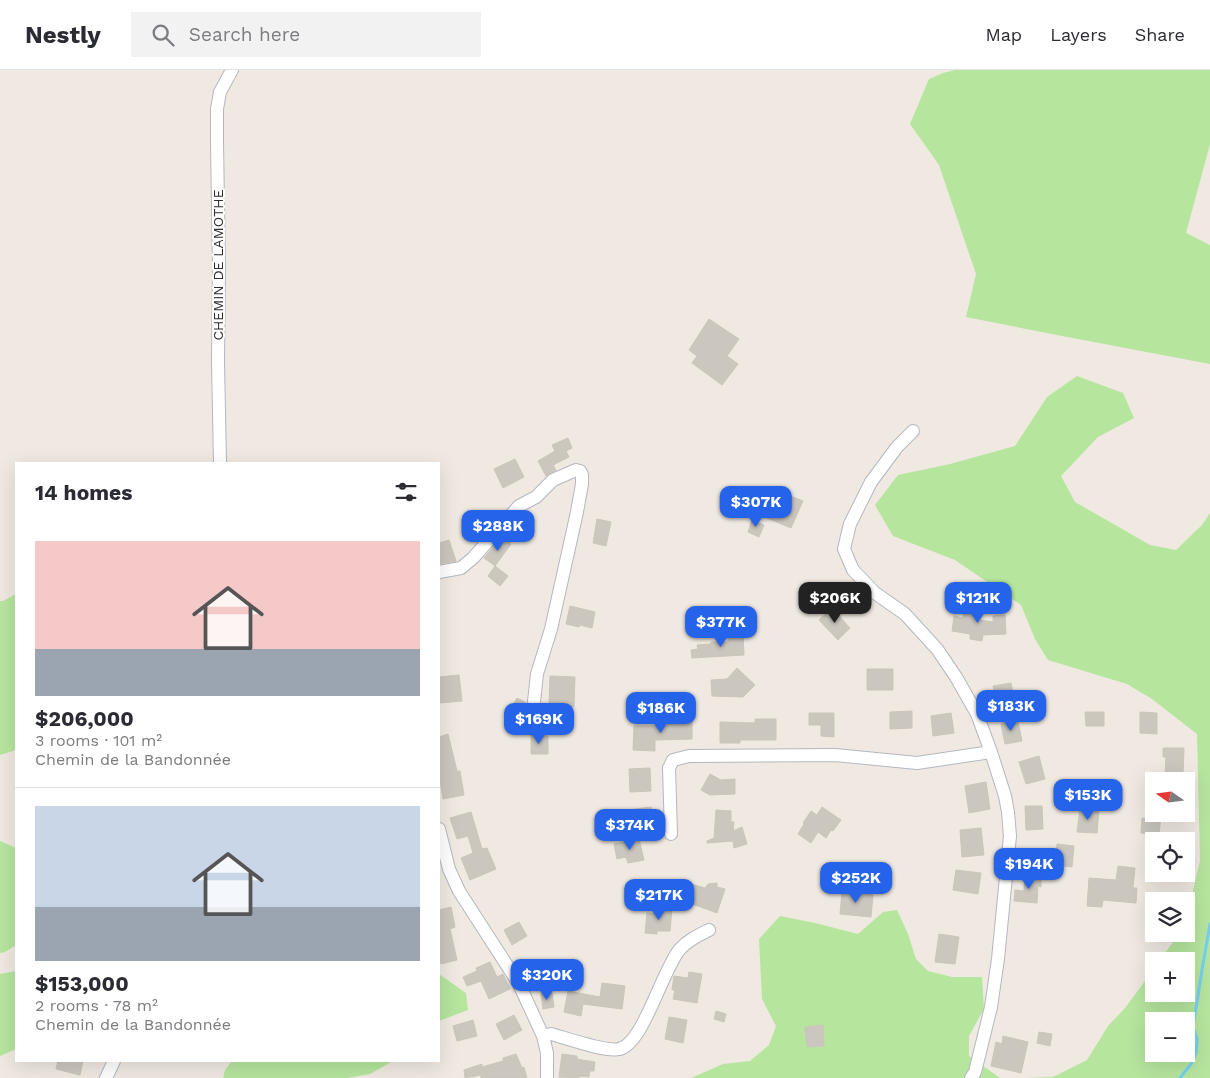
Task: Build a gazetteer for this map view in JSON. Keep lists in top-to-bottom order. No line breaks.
{"streets":{"street":["CHEMIN DE LAMOTHE"]},"north":"left","page":{"header":"Nestly","search":"Search here","nav":["Map","Layers","Share"],"heading":"14 homes","price":["$307K","$288K","$206K","$121K","$377K","$183K","$186K","$169K","$153K","$374K","$194K","$252K","$217K","$320K"],"list":[{"name":"$206,000","note":"3 rooms · 101 m² · Chemin de la Bandonnée"},{"name":"$153,000","note":"2 rooms · 78 m² · Chemin de la Bandonnée"}],"map_buttons":["+","−"]}}
